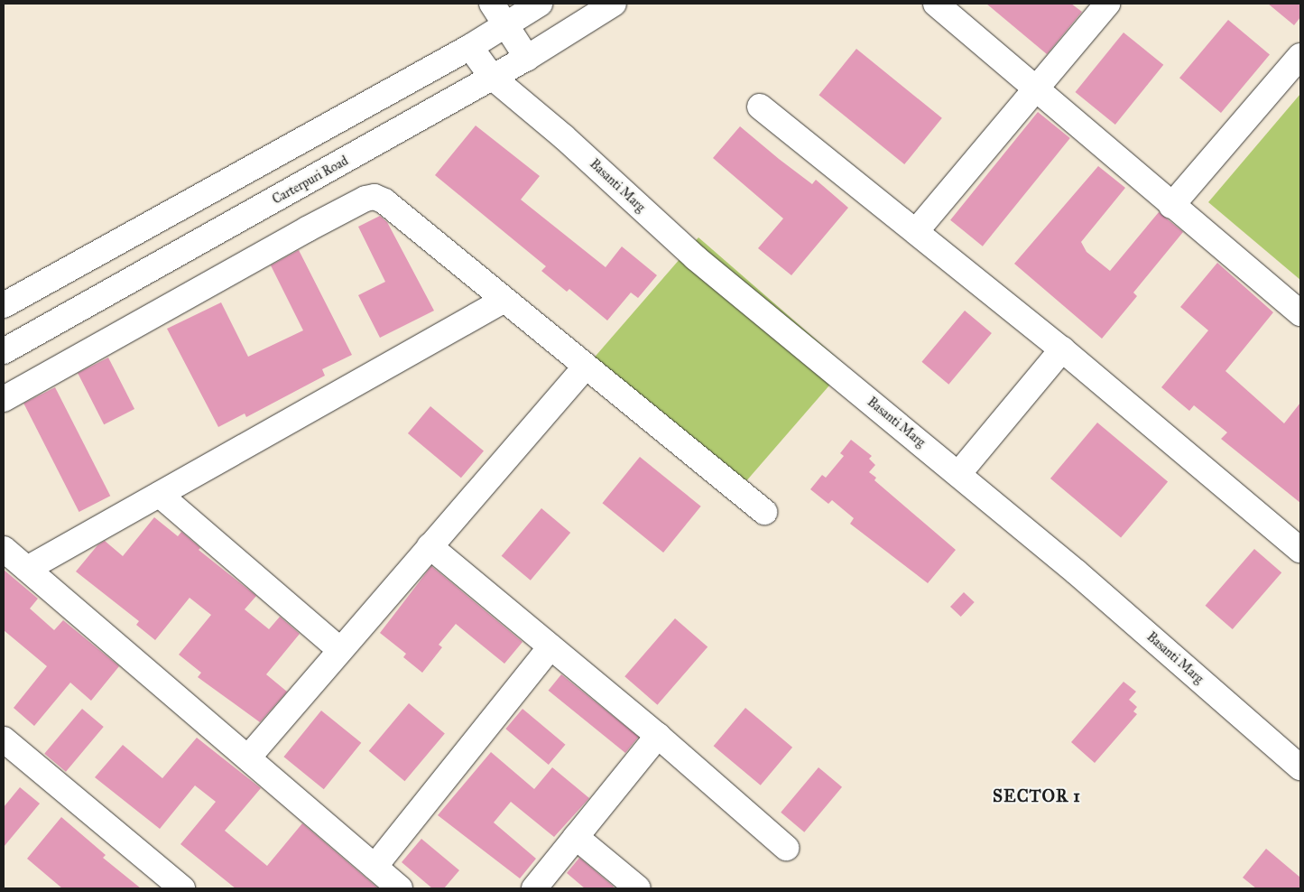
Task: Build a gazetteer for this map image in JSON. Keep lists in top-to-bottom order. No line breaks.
{"streets":{"street":["Carterpuri Road","Basanti Marg"]},"crossings":[["Carterpuri Road","Basanti Marg"]],"districts":["SECTOR 1"]}
